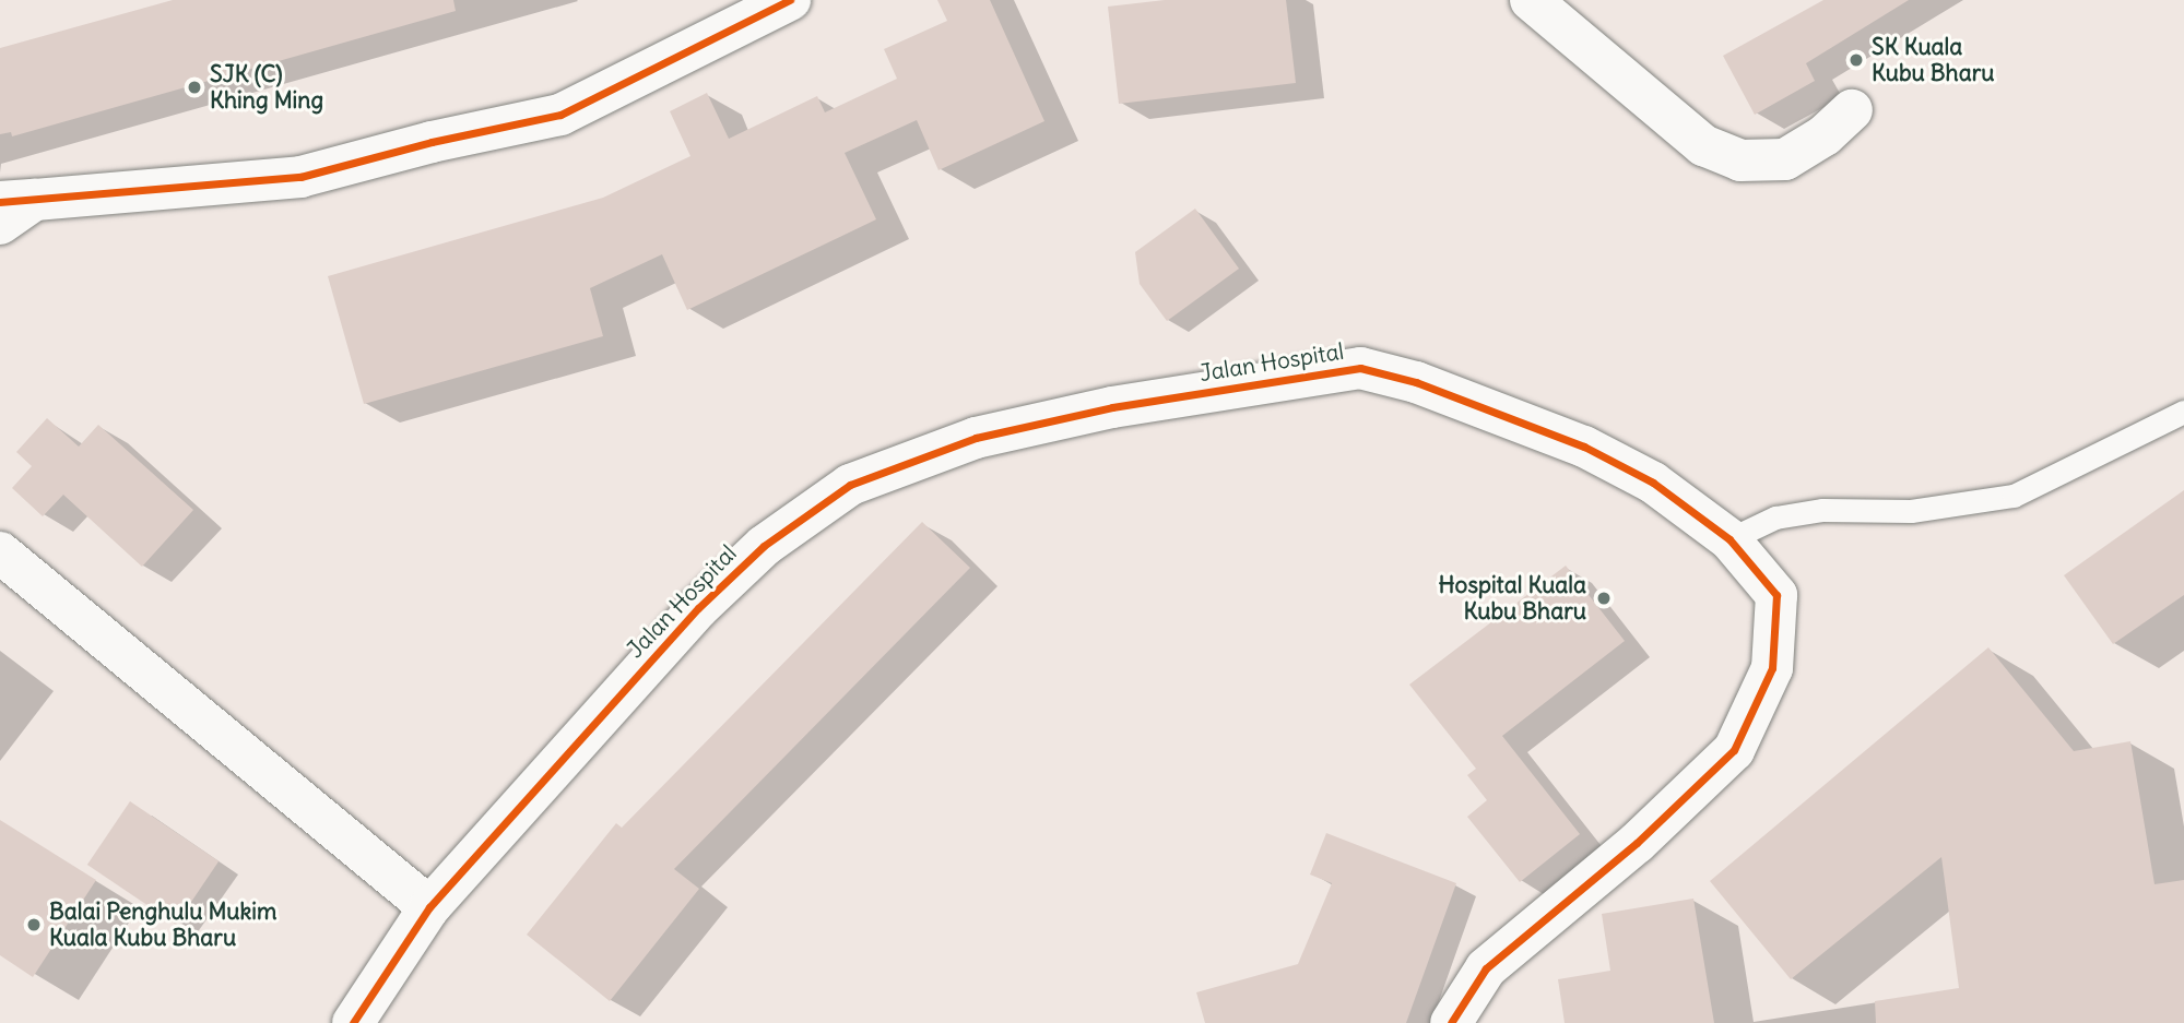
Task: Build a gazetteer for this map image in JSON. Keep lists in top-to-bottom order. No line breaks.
{"streets":{"street":["Jalan Hospital"]},"places":["SK Kuala Kubu Bharu","SJK (C) Khing Ming","Hospital Kuala Kubu Bharu","Balai Penghulu Mukim Kuala Kubu Bharu"]}
